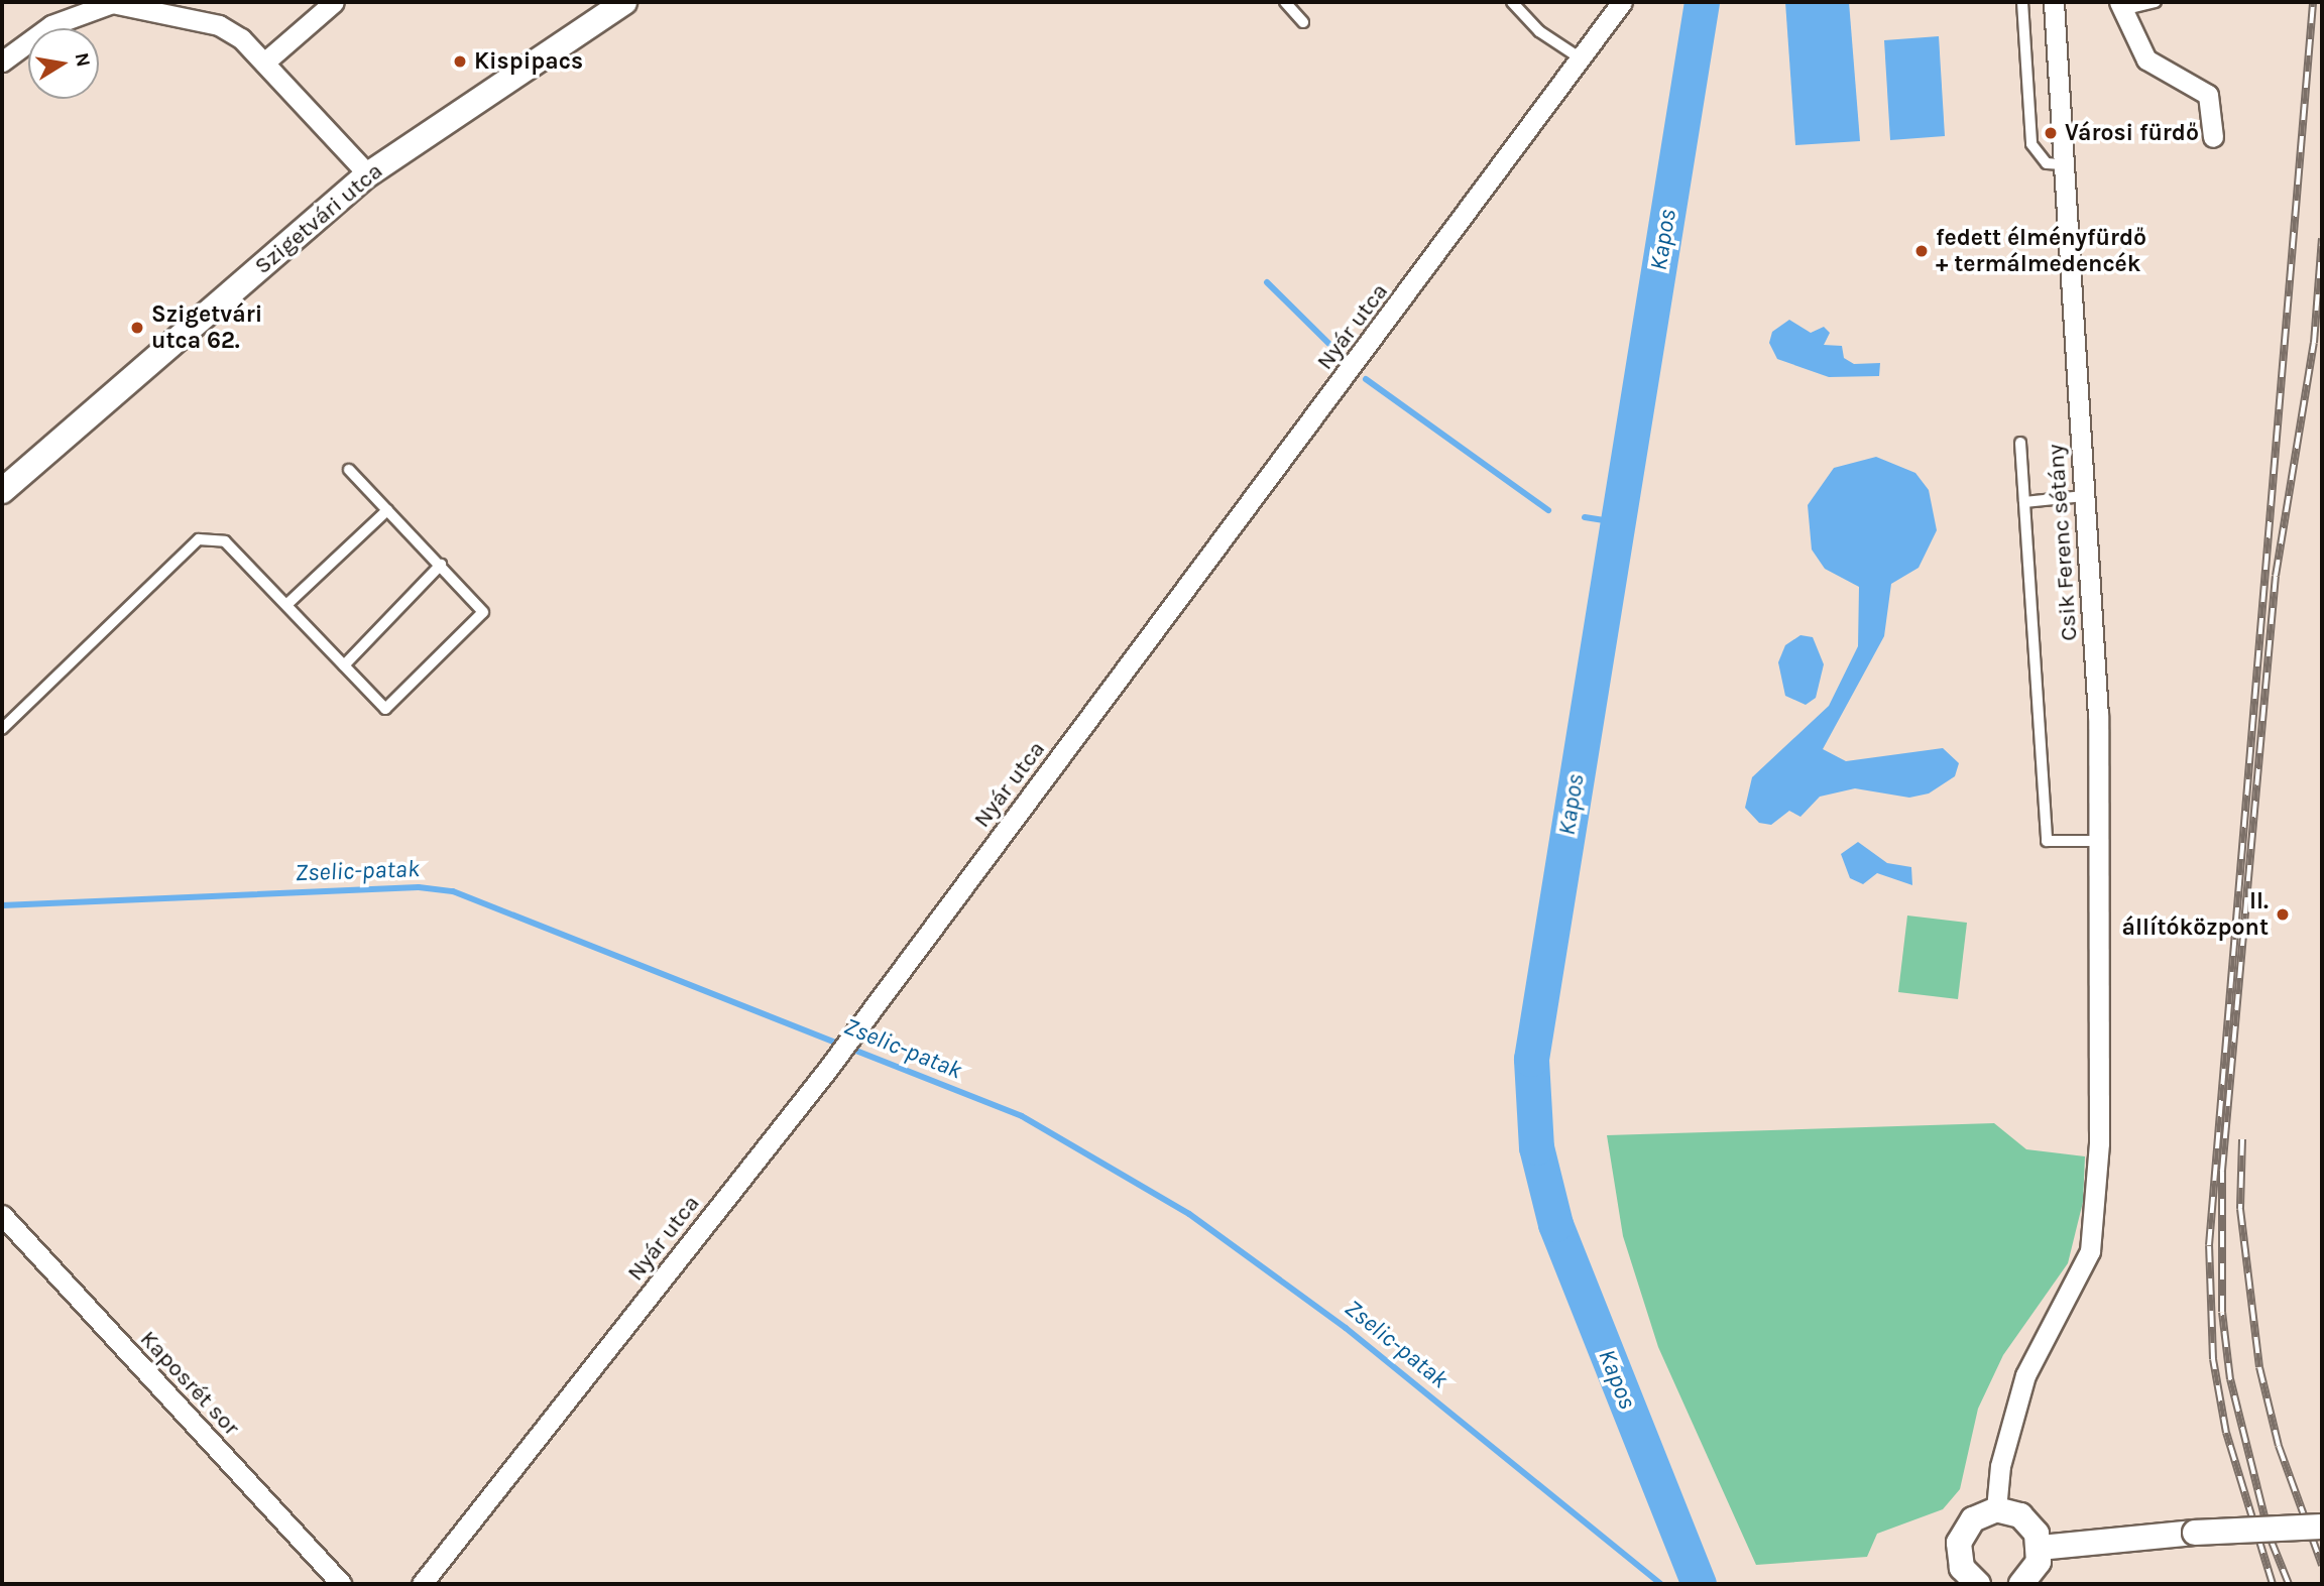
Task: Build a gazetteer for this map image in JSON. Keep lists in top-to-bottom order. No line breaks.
{"streets":{"street":["Szigetvári utca","Nyár utca","Csik Ferenc sétány","Kaposrét sor"]},"water":["Kapos","Zselic-patak"],"places":["Kispipacs","Városi fürdő","fedett élményfürdő + termálmedencék","Szigetvári utca 62.","II. állítóközpont"],"north":"right"}
